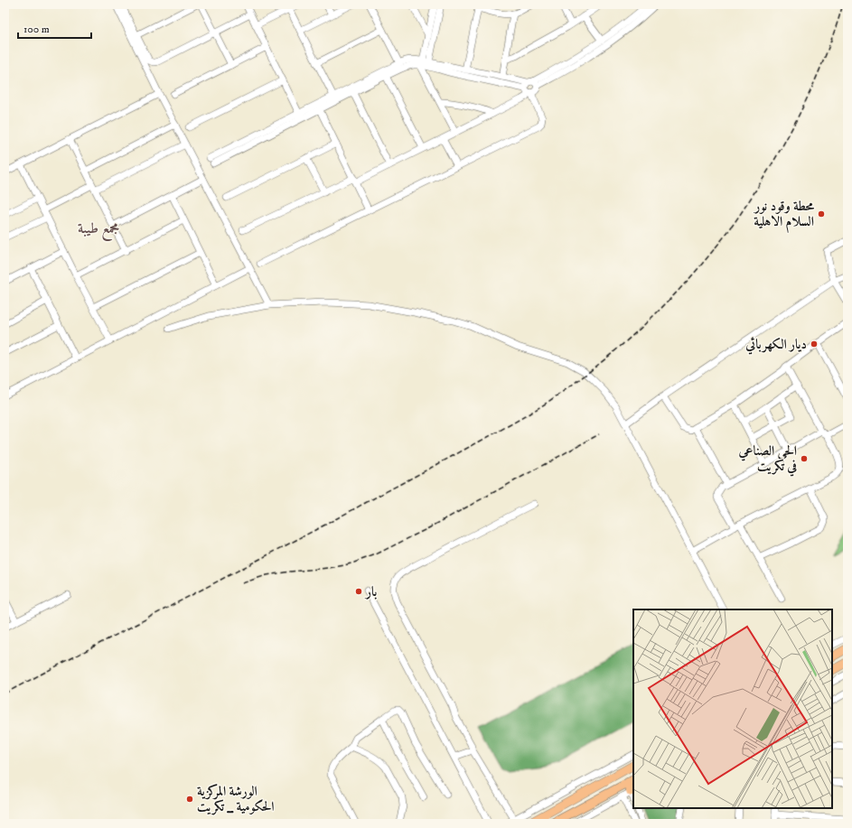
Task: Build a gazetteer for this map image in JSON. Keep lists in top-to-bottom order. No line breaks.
{"districts":["مجمع طيبة"],"places":["محطة وقود نور السلام الاهلية","ديار الكهربائي","الحي الصناعي في تكريت","بار","الورشة المركزية الحكومية _ تكريت"],"scale_bar":"100 m"}
